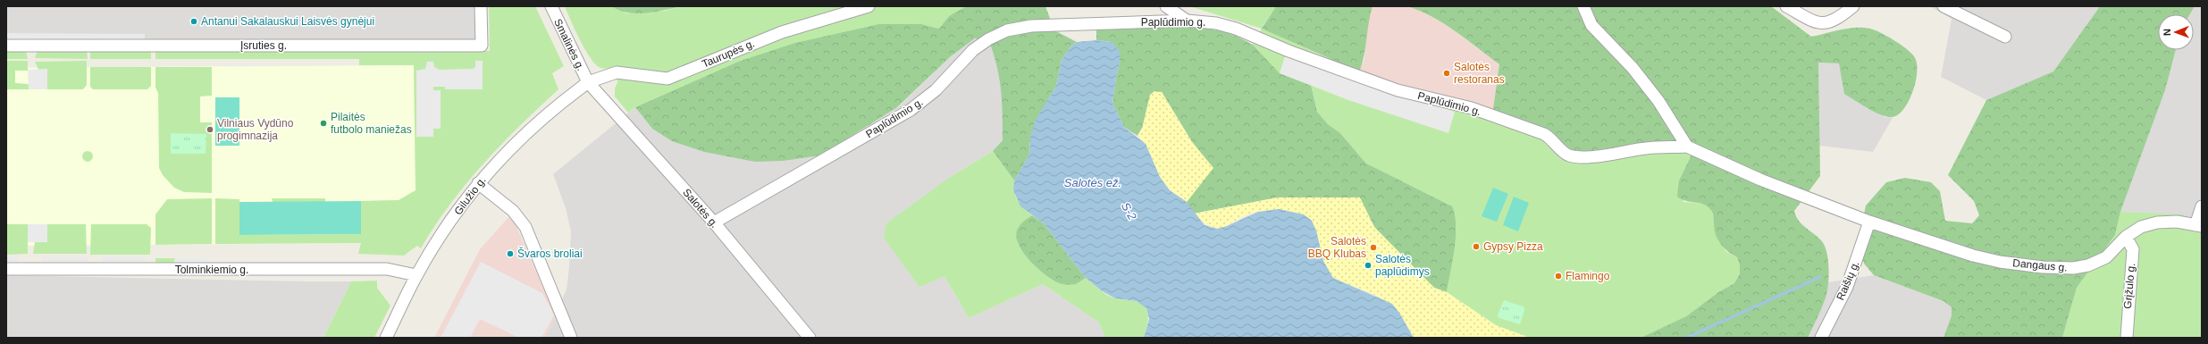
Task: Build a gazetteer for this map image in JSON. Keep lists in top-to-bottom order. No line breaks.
{"streets":{"street":["Paplūdimio g.","Smalinės g.","Įsruties g.","Taurupės g.","Gilužio g.","Salotės g.","Dangaus g.","Tolminkiemio g.","Raišių g.","Grįžulo g."]},"crossings":[["Paplūdimio g.","Salotės g."],["Paplūdimio g.","Dangaus g."],["Smalinės g.","Taurupės g."],["Smalinės g.","Gilužio g."],["Smalinės g.","Salotės g."],["Taurupės g.","Gilužio g."],["Taurupės g.","Salotės g."],["Gilužio g.","Salotės g."],["Gilužio g.","Tolminkiemio g."],["Dangaus g.","Raišių g."],["Dangaus g.","Grįžulo g."]],"water":["Salotės ež.","S-2"],"places":["Antanui Sakalauskui Laisvės gynėjui","Salotės restoranas","Pilaitės futbolo maniežas","Vilniaus Vydūno progimnazija","Gypsy Pizza","Salotės BBQ Klubas","Švaros broliai","Salotės paplūdimys","Flamingo"],"north":"left"}
